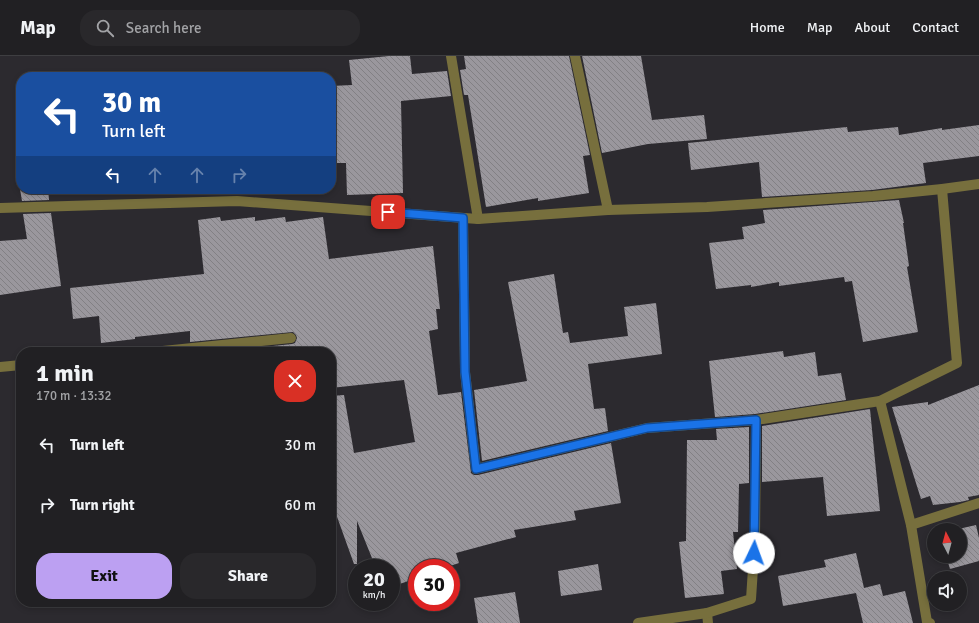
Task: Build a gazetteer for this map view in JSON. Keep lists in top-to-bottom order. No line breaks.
{"north":"top","page":{"header":"Map","search":"Search here","nav":["Home","Map","About","Contact"],"turn":["30 m","Turn left"],"heading":["1 min","170 m · 13:32"],"list":[{"name":"Turn left","value":"30 m"},{"name":"Turn right","value":"60 m"}],"buttons":["Exit","Share"],"speed":"20 km/h","limit":"30"}}
